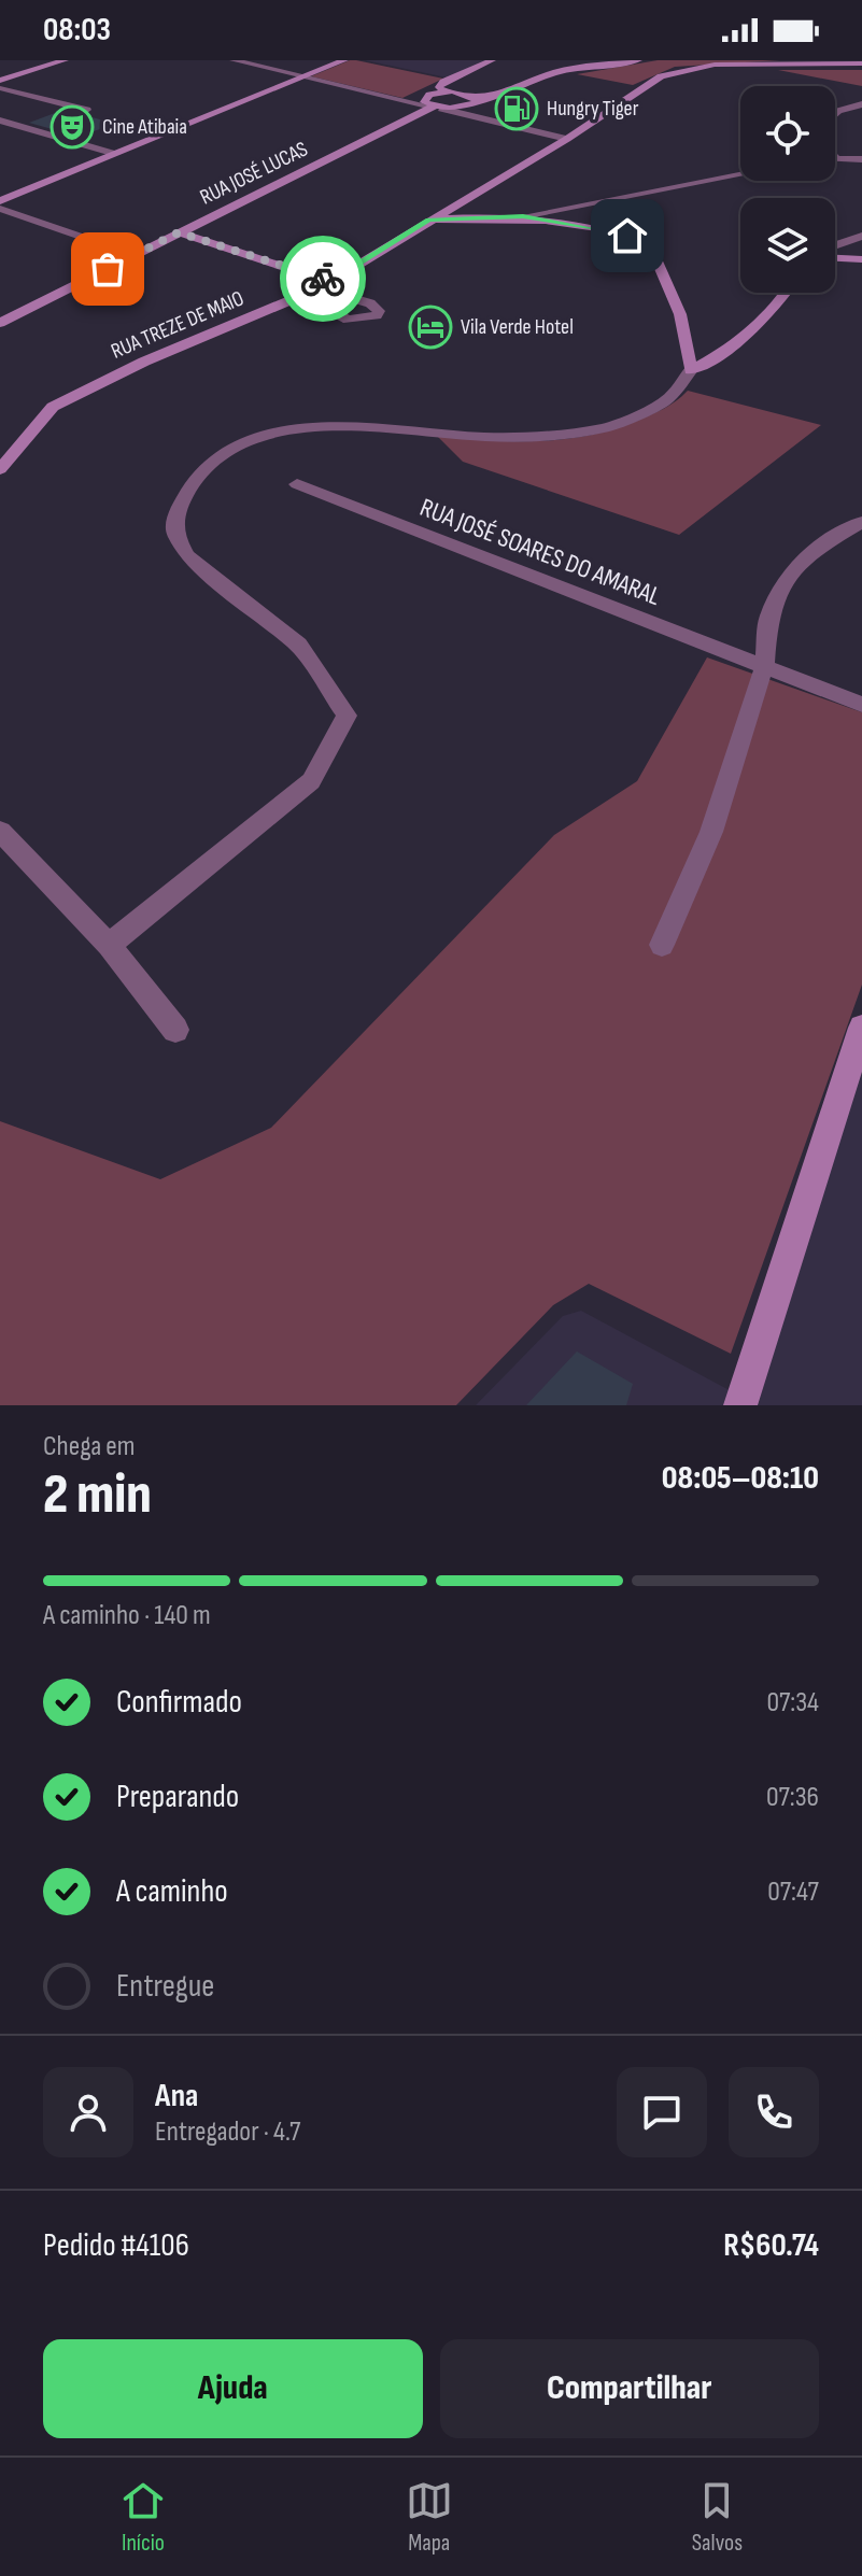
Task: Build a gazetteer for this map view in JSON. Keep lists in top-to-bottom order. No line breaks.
{"streets":{"street":["RUA JOSÉ LUCAS","RUA TREZE DE MAIO","RUA JOSÉ SOARES DO AMARAL"]},"places":{"fuel station":["Hungry Tiger"],"theatre":["Cine Atibaia"],"hotel":["Vila Verde Hotel"]},"page":{"status":"08:03","heading":["2 min","Chega em","08:05–08:10"],"panel":["Ana","Entregador · 4.7","Pedido #4106","R$60.74"],"bar":"A caminho · 140 m","list":[["Confirmado","07:34"],["Preparando","07:36"],["A caminho","07:47"],"Entregue"],"buttons":["Ajuda","Compartilhar"],"tabs":["Início","Mapa","Salvos"]}}
